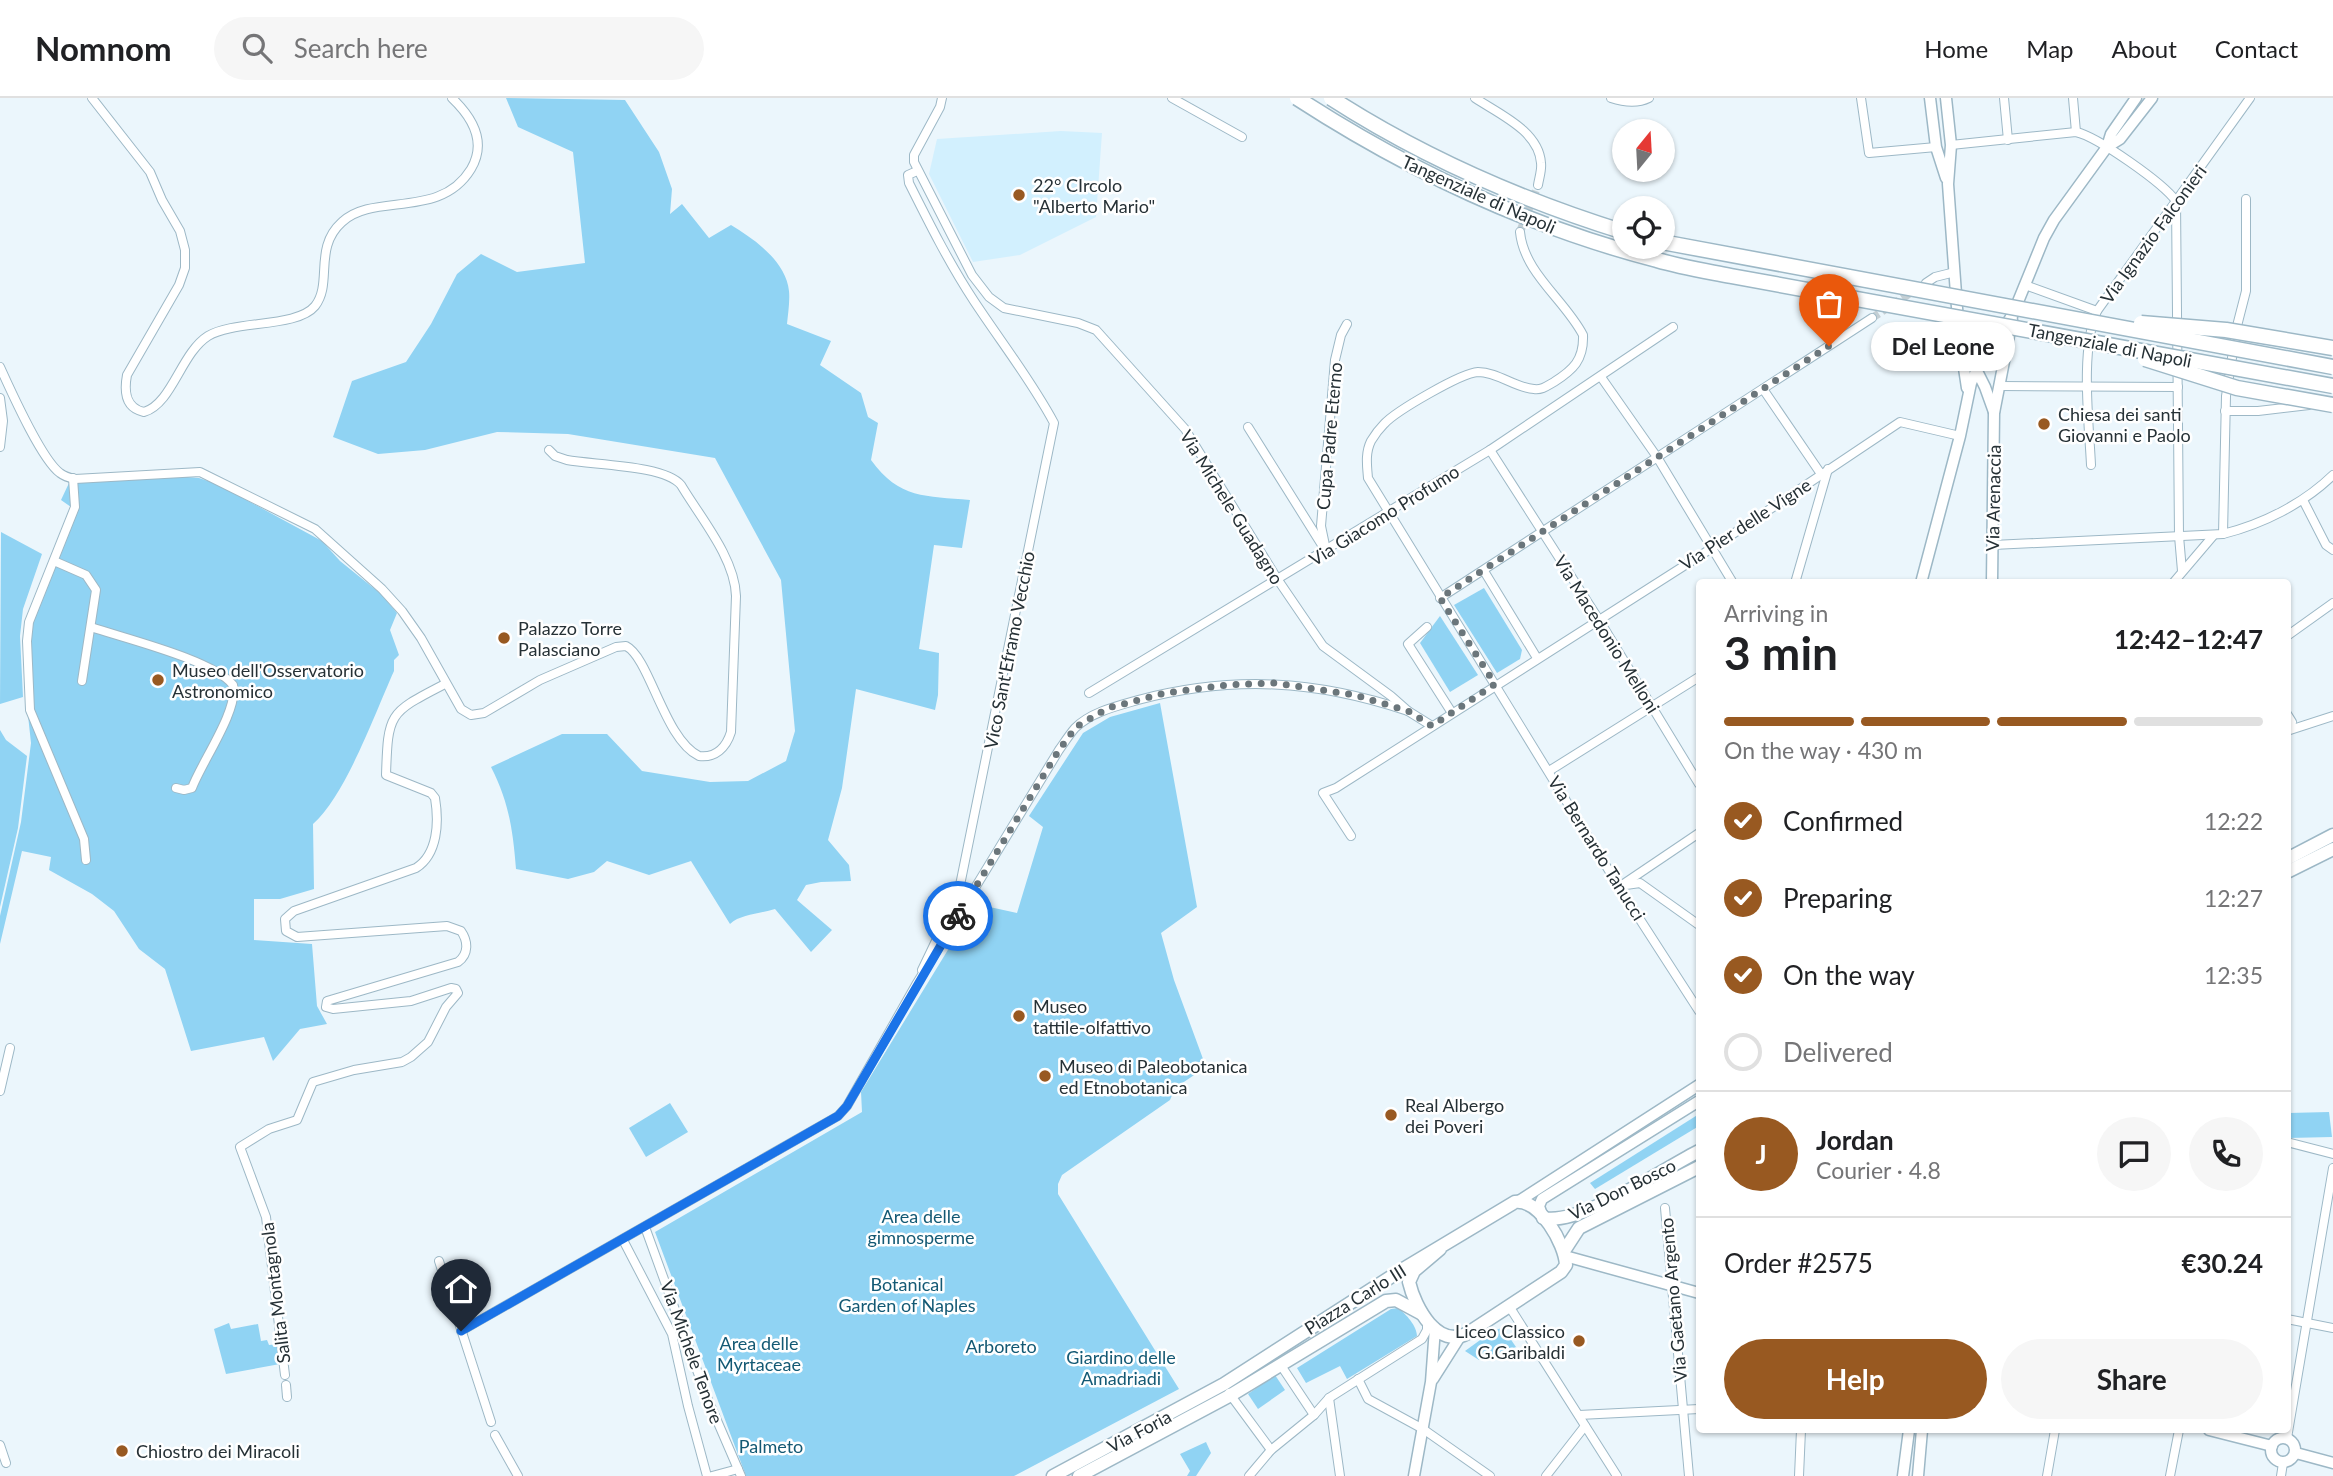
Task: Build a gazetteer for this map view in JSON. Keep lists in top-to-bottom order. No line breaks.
{"streets":{"highway":["Tangenziale di Napoli"],"main road":["Via Arenaccia","Via Don Bosco","Piazza Carlo III","Via Foria"],"street":["Via Ignazio Falconieri","Cupa Padre Eterno","Via Michele Guadagno","Via Giacomo Profumo","Via Pier delle Vigne","Via Macedonio Melloni","Vico Sant'Eframo Vecchio","Via Bernardo Tanucci","Salita Montagnola","Via Gaetano Argento","Via Michele Tenore"]},"crossings":[["Cupa Padre Eterno","Via Giacomo Profumo"],["Via Michele Guadagno","Via Giacomo Profumo"],["Via Michele Guadagno","Vico Sant'Eframo Vecchio"],["Via Giacomo Profumo","Via Macedonio Melloni"],["Via Giacomo Profumo","Via Bernardo Tanucci"],["Via Pier delle Vigne","Via Macedonio Melloni"],["Via Pier delle Vigne","Via Bernardo Tanucci"],["Piazza Carlo III","Via Foria"]],"parks":["Area delle gimnosperme","Botanical Garden of Naples","Area delle Myrtaceae","Arboreto","Giardino delle Amadriadi","Palmeto"],"places":["22° CIrcolo \"Alberto Mario\"","Del Leone","Chiesa dei santi Giovanni e Paolo","Palazzo Torre Palasciano","Museo dell'Osservatorio Astronomico","Museo tattile-olfattivo","Museo di Paleobotanica ed Etnobotanica","Real Albergo dei Poveri","Liceo Classico G.Garibaldi","Chiostro dei Miracoli"],"north":"top","page":{"header":"Nomnom","search":"Search here","nav":["Home","Map","About","Contact"],"bubble":"Del Leone","heading":["3 min","Arriving in","12:42–12:47"],"panel":["Jordan","Courier · 4.8","Order #2575","€30.24"],"bar":"On the way · 430 m","list":[["Confirmed","12:22"],["Preparing","12:27"],["On the way","12:35"],"Delivered"],"round":"J","buttons":["Help","Share"]}}
